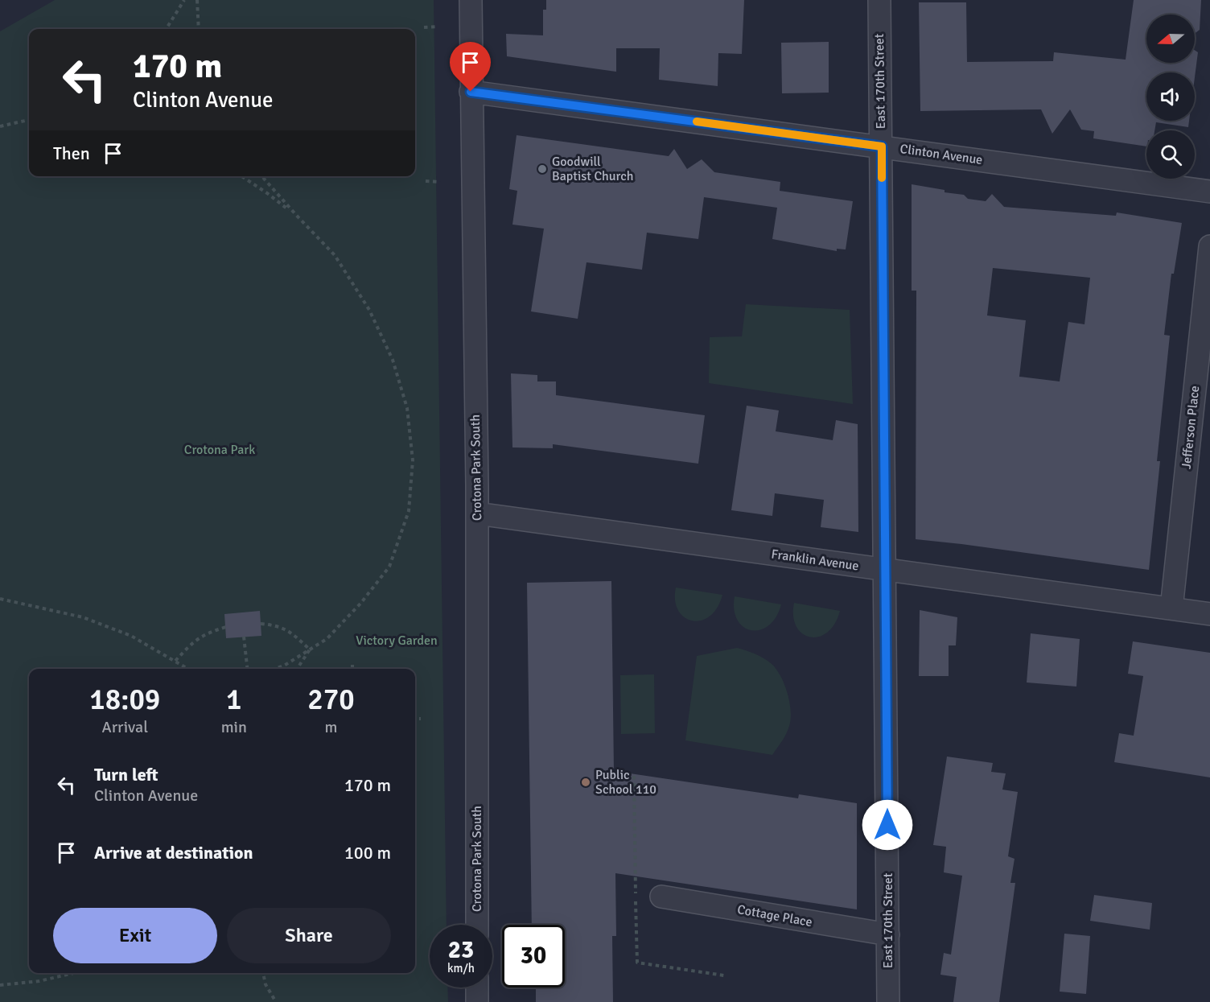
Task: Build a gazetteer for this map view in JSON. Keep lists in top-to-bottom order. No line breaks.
{"streets":{"street":["East 170th Street","Clinton Avenue","Jefferson Place","Crotona Park South","Franklin Avenue","Cottage Place"]},"crossings":[["East 170th Street","Clinton Avenue"],["East 170th Street","Franklin Avenue"],["East 170th Street","Cottage Place"],["Clinton Avenue","Crotona Park South"],["Jefferson Place","Franklin Avenue"],["Crotona Park South","Franklin Avenue"]],"parks":["Crotona Park","Victory Garden"],"places":["Goodwill Baptist Church","Public School 110"],"north":"left","page":{"turn":["170 m","Clinton Avenue"],"then":"Then","eta":["18:09","Arrival","1","min","270","m"],"list":[{"name":"Turn left","note":"Clinton Avenue","value":"170 m"},{"name":"Arrive at destination","value":"100 m"}],"buttons":["Exit","Share"],"speed":"23 km/h","limit":"30"}}
